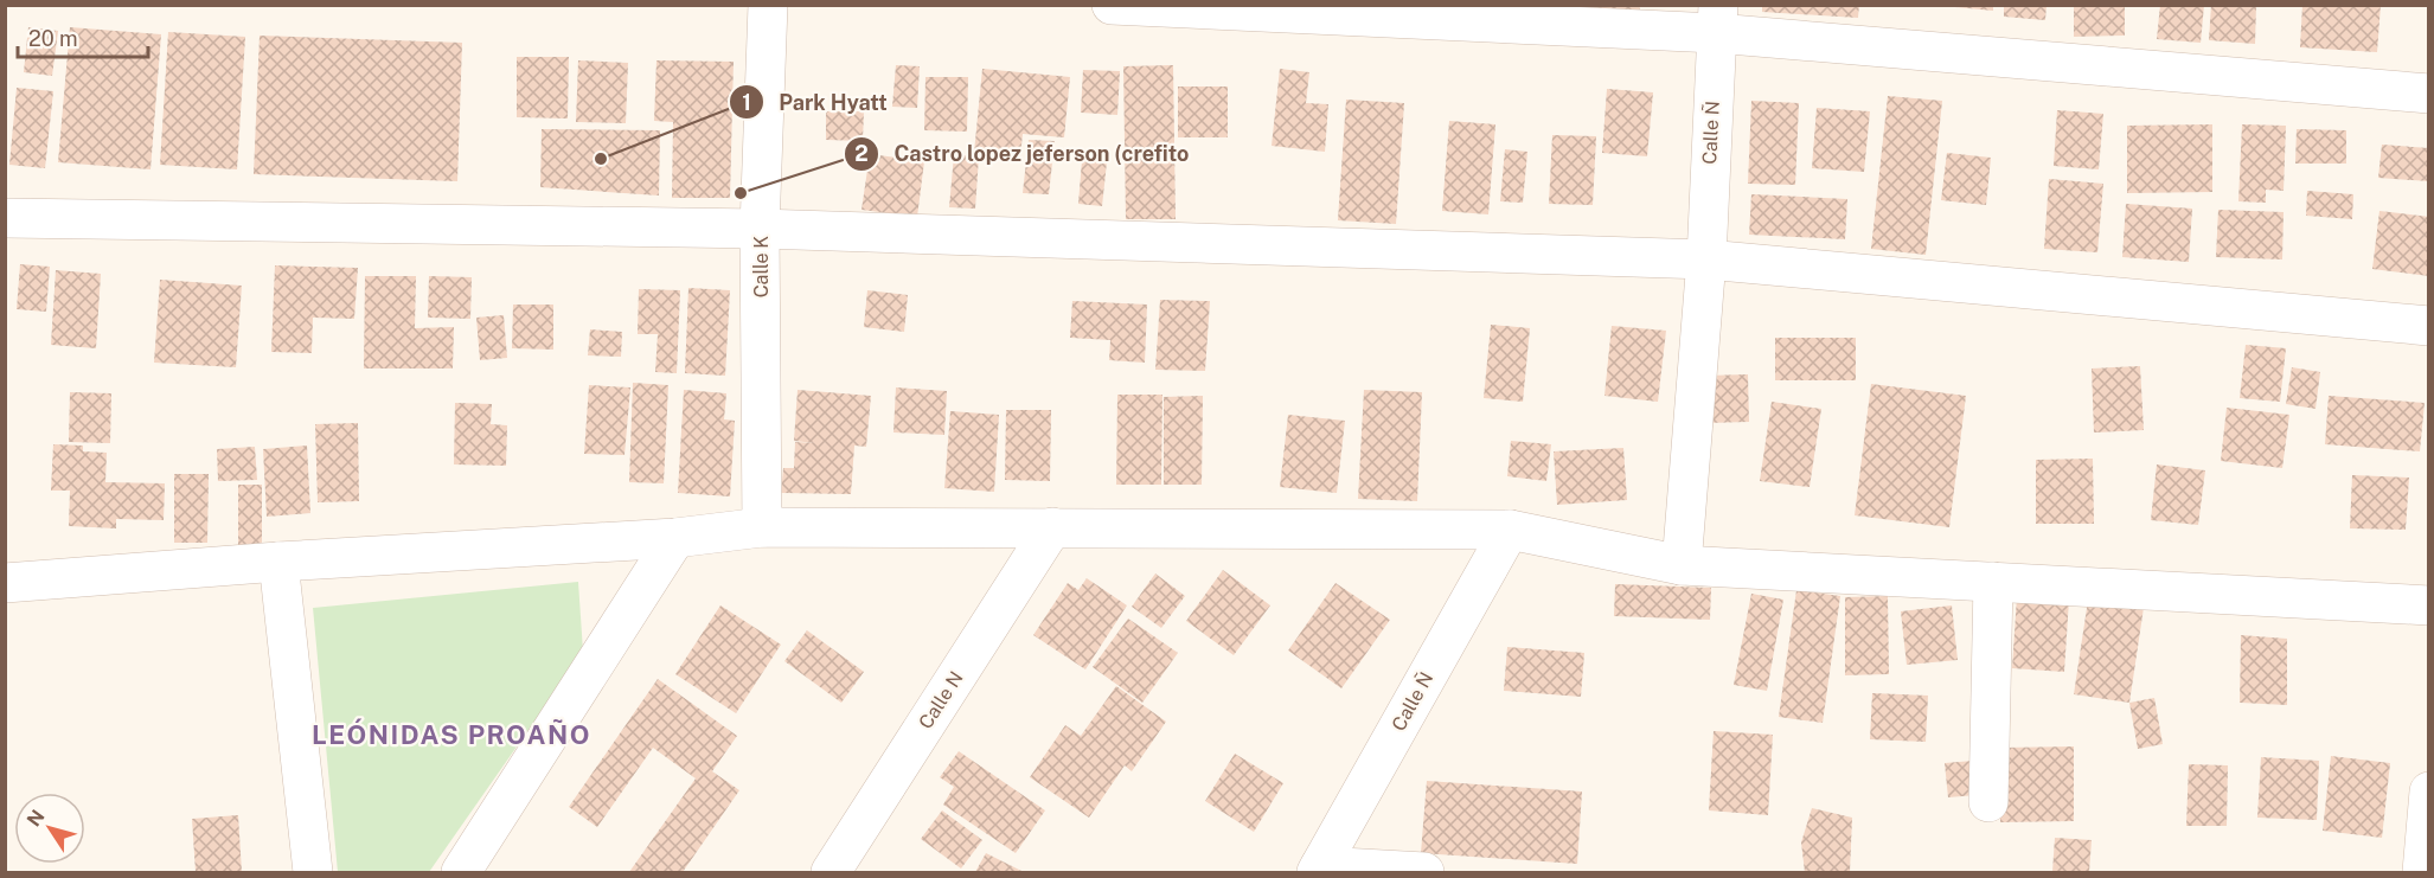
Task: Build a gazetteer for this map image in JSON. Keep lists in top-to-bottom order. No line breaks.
{"streets":{"street":["Calle Ñ","Calle K","Calle N"]},"districts":["LEÓNIDAS PROAÑO"],"places":["Park Hyatt","Castro lopez jeferson (crefito"],"scale_bar":"20 m","north":"top left"}
